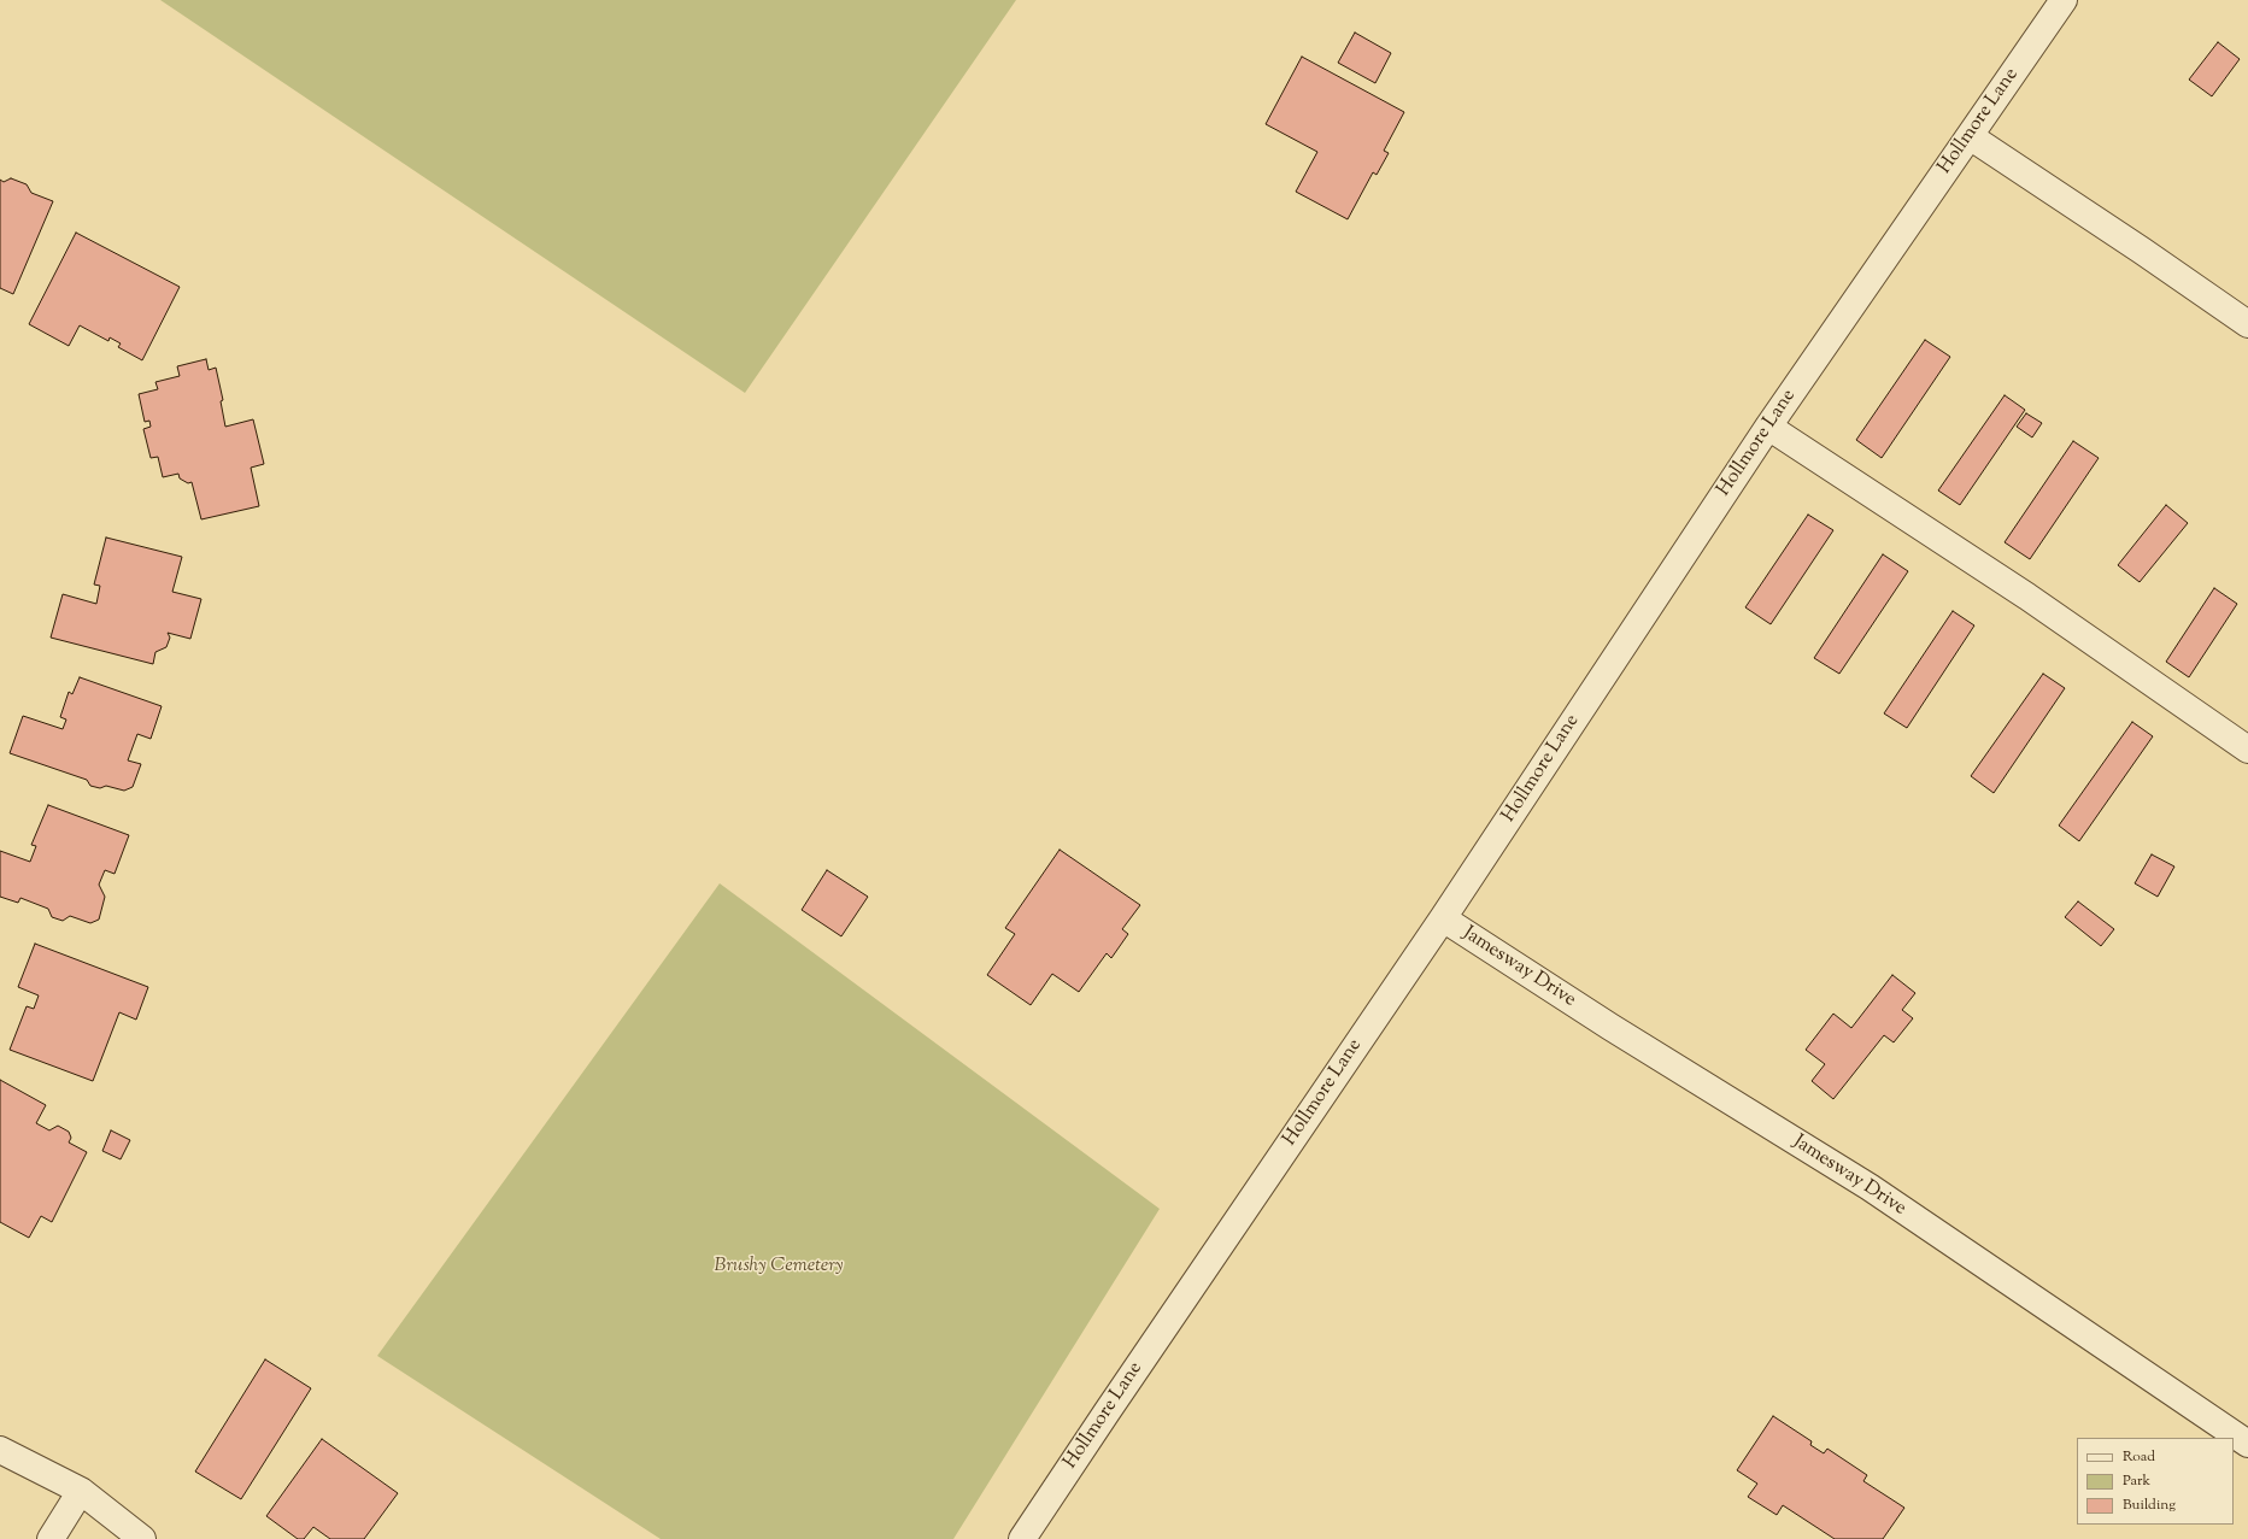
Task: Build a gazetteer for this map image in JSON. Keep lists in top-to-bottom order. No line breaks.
{"streets":{"street":["Hollmore Lane","Jamesway Drive"]},"crossings":[["Hollmore Lane","Jamesway Drive"]],"parks":["Brushy Cemetery"],"legend":["Road","Park","Building"]}
